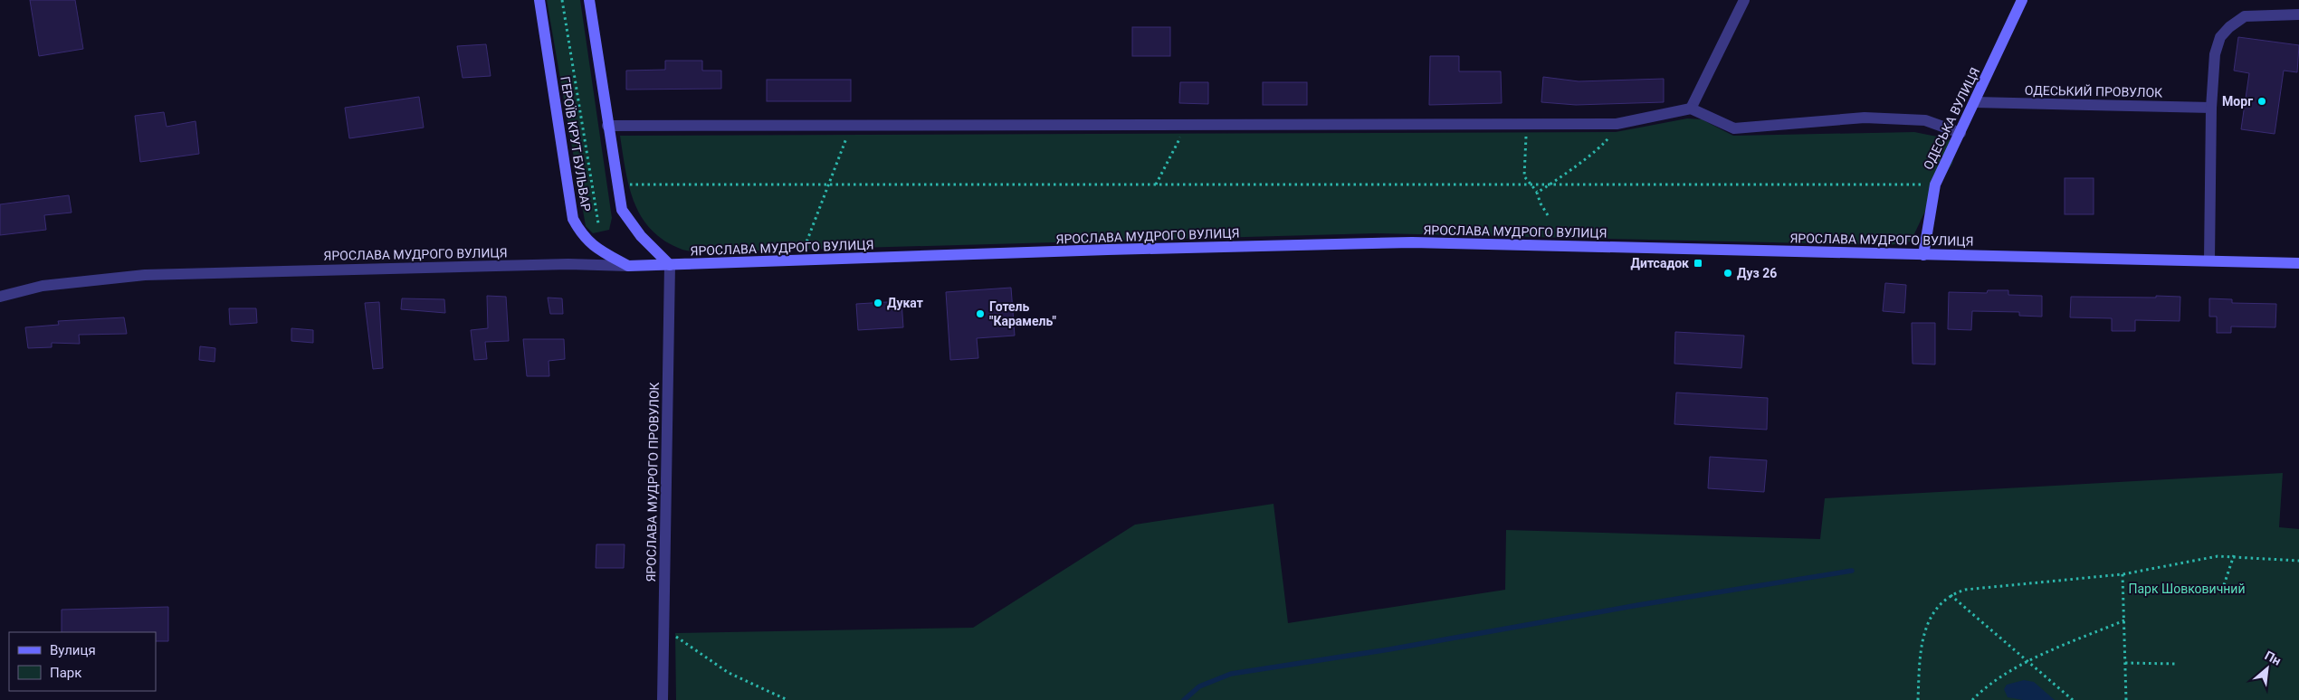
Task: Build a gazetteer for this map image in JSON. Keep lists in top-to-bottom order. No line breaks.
{"streets":{"street":["ОДЕСЬКИЙ ПРОВУЛОК","ОДЕСЬКА ВУЛИЦЯ","ГЕРОЇВ КРУТ БУЛЬВАР","ЯРОСЛАВА МУДРОГО ВУЛИЦЯ","ЯРОСЛАВА МУДРОГО ПРОВУЛОК"]},"crossings":[["ОДЕСЬКИЙ ПРОВУЛОК","ОДЕСЬКА ВУЛИЦЯ"],["ОДЕСЬКА ВУЛИЦЯ","ЯРОСЛАВА МУДРОГО ВУЛИЦЯ"],["ГЕРОЇВ КРУТ БУЛЬВАР","ЯРОСЛАВА МУДРОГО ВУЛИЦЯ"],["ЯРОСЛАВА МУДРОГО ВУЛИЦЯ","ЯРОСЛАВА МУДРОГО ПРОВУЛОК"]],"parks":["Парк Шовковичний"],"places":{"other":["Морг","Дуз 26","Дукат","Готель \"Карамель\""],"transit":["Дитсадок"]},"legend":["Вулиця","Парк"],"north":"top right"}
